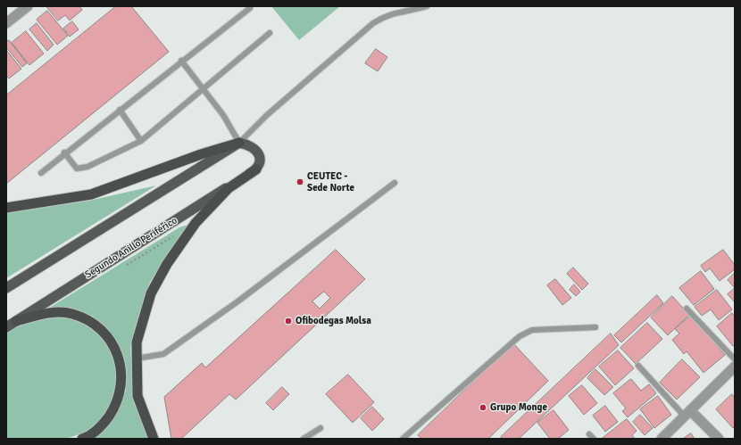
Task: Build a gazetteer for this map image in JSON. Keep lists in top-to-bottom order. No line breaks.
{"streets":{"main road":["Segundo Anillo Periférico"]},"places":["CEUTEC - Sede Norte","Ofibodegas Molsa","Grupo Monge"]}
